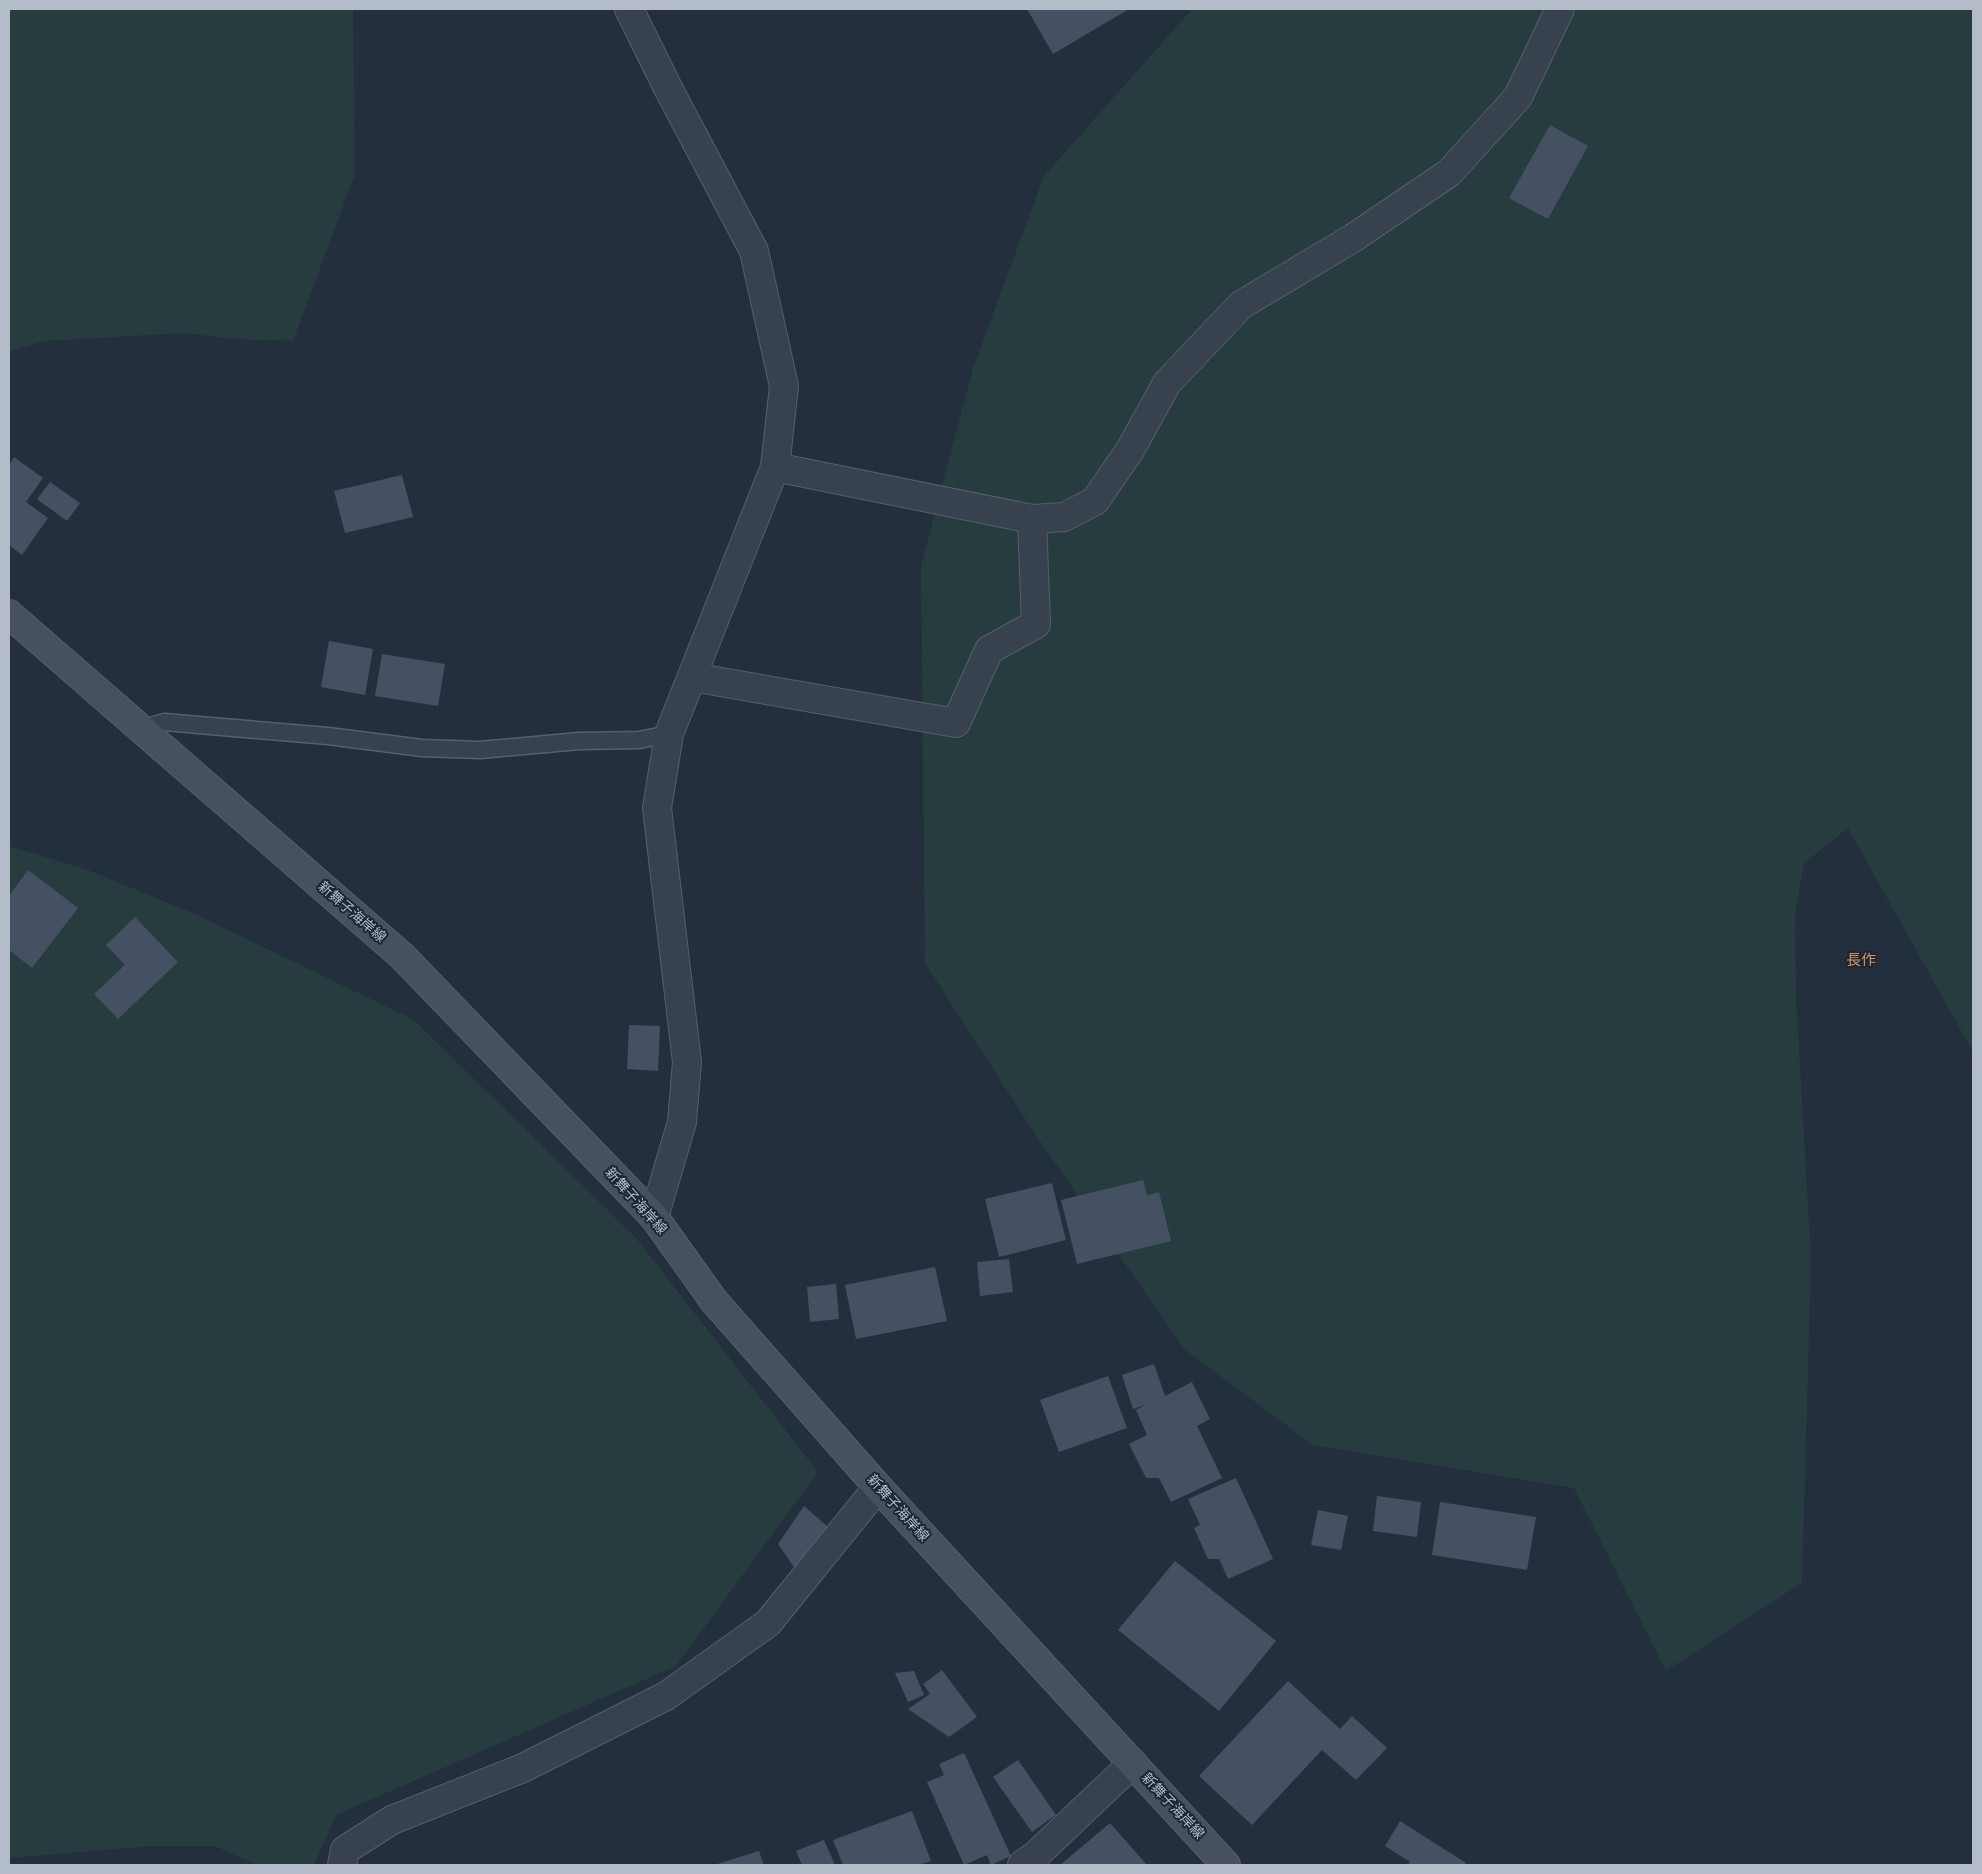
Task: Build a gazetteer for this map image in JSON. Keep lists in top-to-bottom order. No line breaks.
{"streets":{"main road":["新舞子海岸線"]},"districts":["長作"]}
